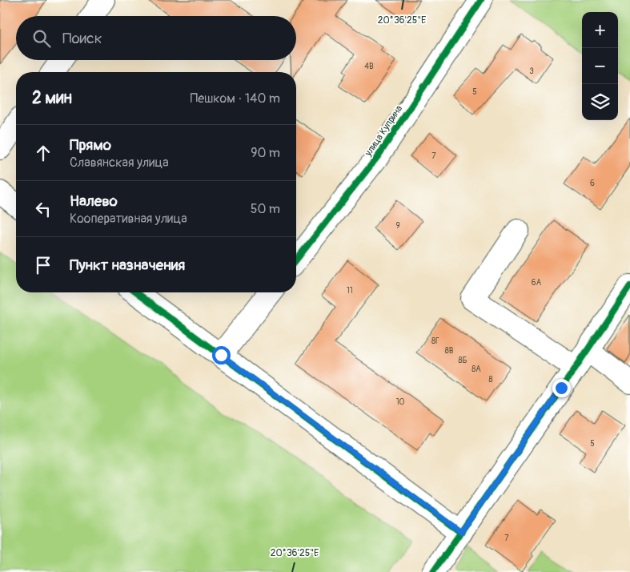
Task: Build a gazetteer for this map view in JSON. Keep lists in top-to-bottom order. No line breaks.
{"streets":{"street":["улица Куприна"]},"house_numbers":["4В","3","5","7","6","9","6А","11","8Г","8В","8Б","8А","8","10","5","7"],"page":{"map_buttons":["+","−"],"search":"Поиск","heading":["2 мин","Пешком · 140 m"],"list":[["Прямо","Славянская улица","90 m"],["Налево","Кооперативная улица","50 m"],"Пункт назначения"]},"coordinates":["20°36'25\"E"]}
